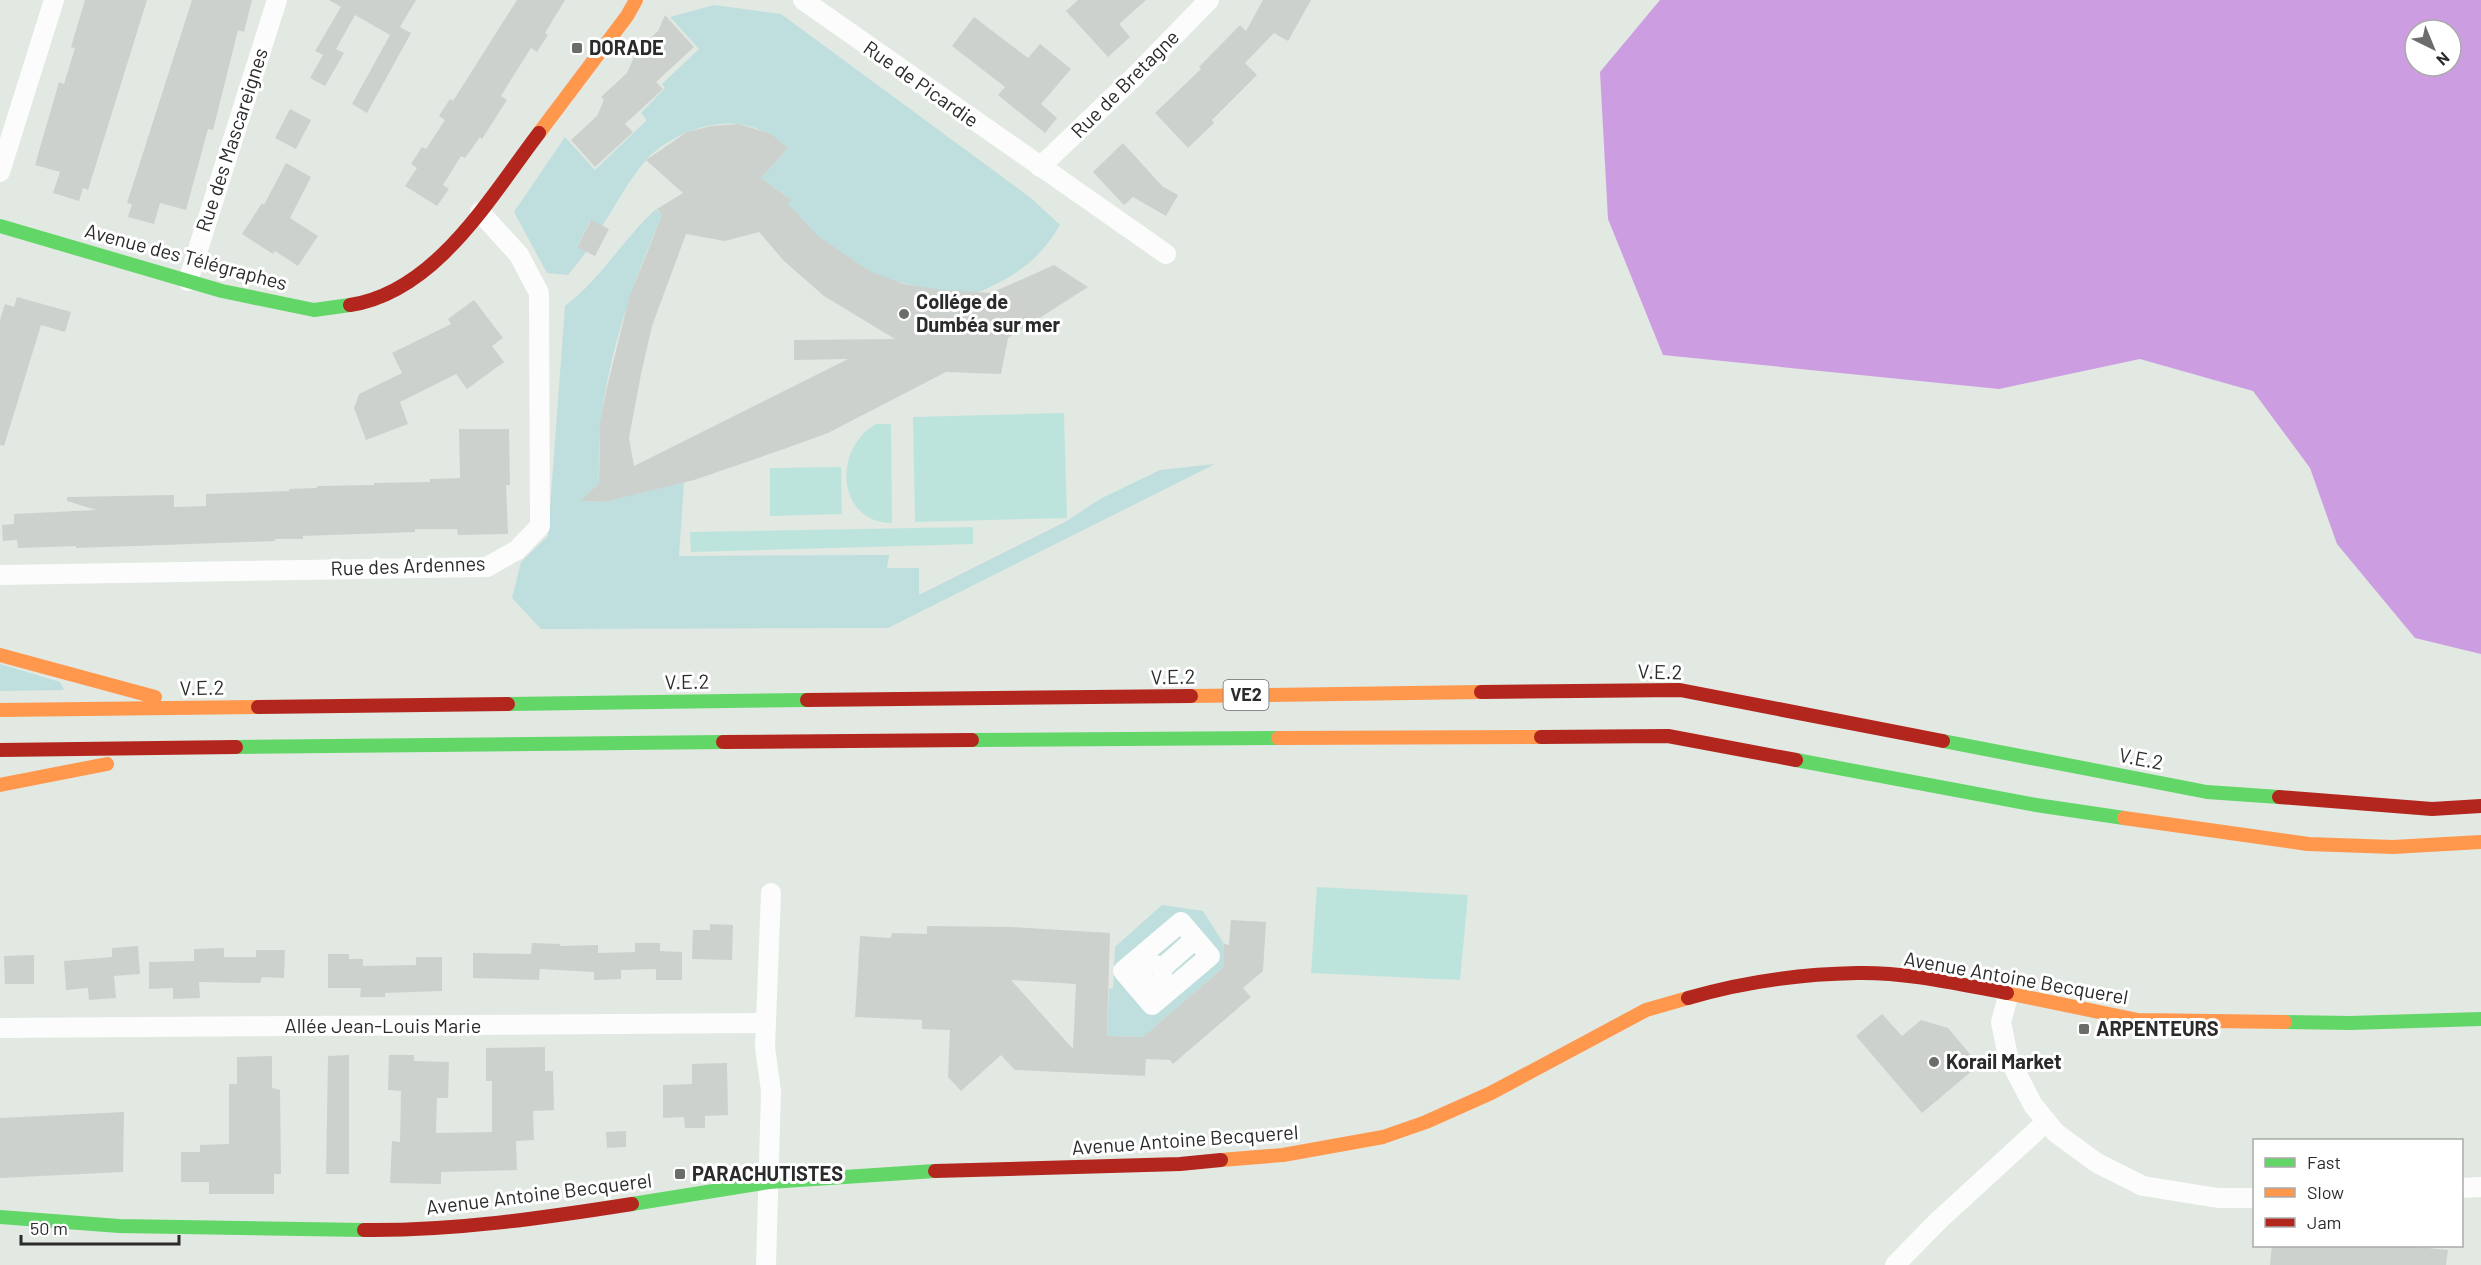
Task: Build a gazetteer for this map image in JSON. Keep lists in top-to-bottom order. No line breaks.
{"streets":{"main road":["Avenue des Télégraphes","V.E.2","VE2","Avenue Antoine Becquerel"],"street":["Rue de Picardie","Rue de Bretagne","Rue des Mascareignes","Rue des Ardennes","Allée Jean-Louis Marie"]},"crossings":[["Rue de Picardie","Rue de Bretagne"],["Rue des Mascareignes","Avenue des Télégraphes"],["Avenue des Télégraphes","Rue des Ardennes"]],"places":{"transit":["DORADE","ARPENTEURS","PARACHUTISTES"],"other":["Collége de Dumbéa sur mer","Korail Market"]},"legend":["Fast","Slow","Jam"],"scale_bar":"50 m","north":"bottom right"}
